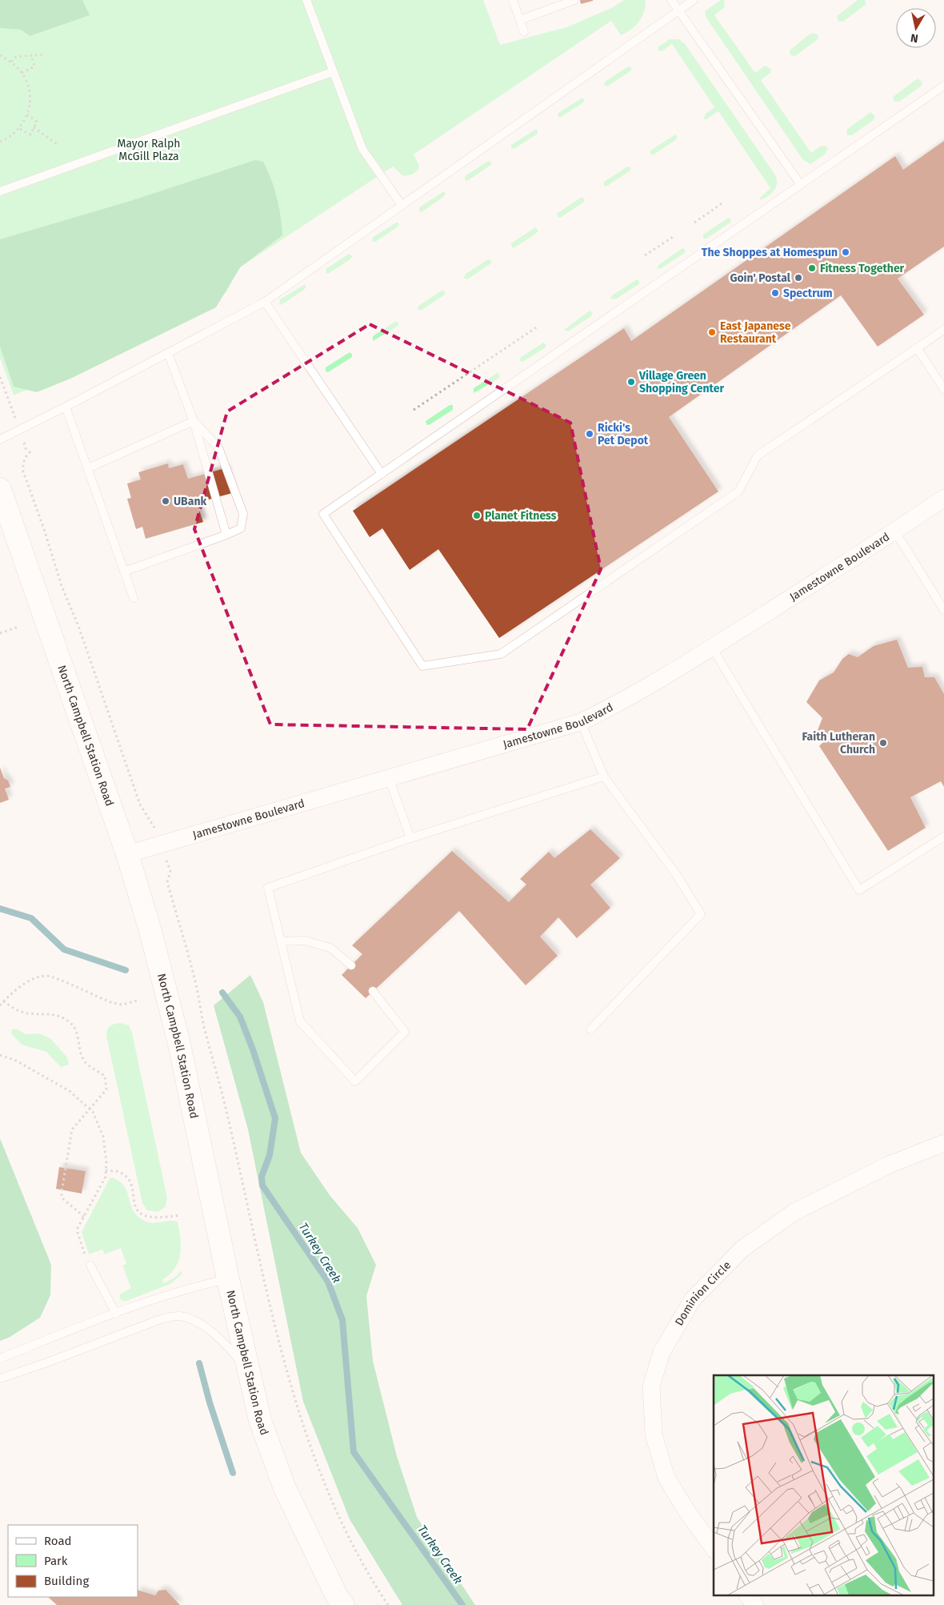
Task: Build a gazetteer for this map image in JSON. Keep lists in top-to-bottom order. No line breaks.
{"streets":{"main road":["North Campbell Station Road"],"street":["Jamestowne Boulevard","Dominion Circle"]},"crossings":[["Jamestowne Boulevard","North Campbell Station Road"]],"water":["Turkey Creek"],"parks":["Mayor Ralph McGill Plaza"],"places":["The Shoppes at Homespun","Fitness Together","Goin' Postal","Spectrum","East Japanese Restaurant","Village Green Shopping Center","Ricki's Pet Depot","UBank","Planet Fitness","Faith Lutheran Church"],"legend":["Road","Park","Building"],"north":"bottom"}
